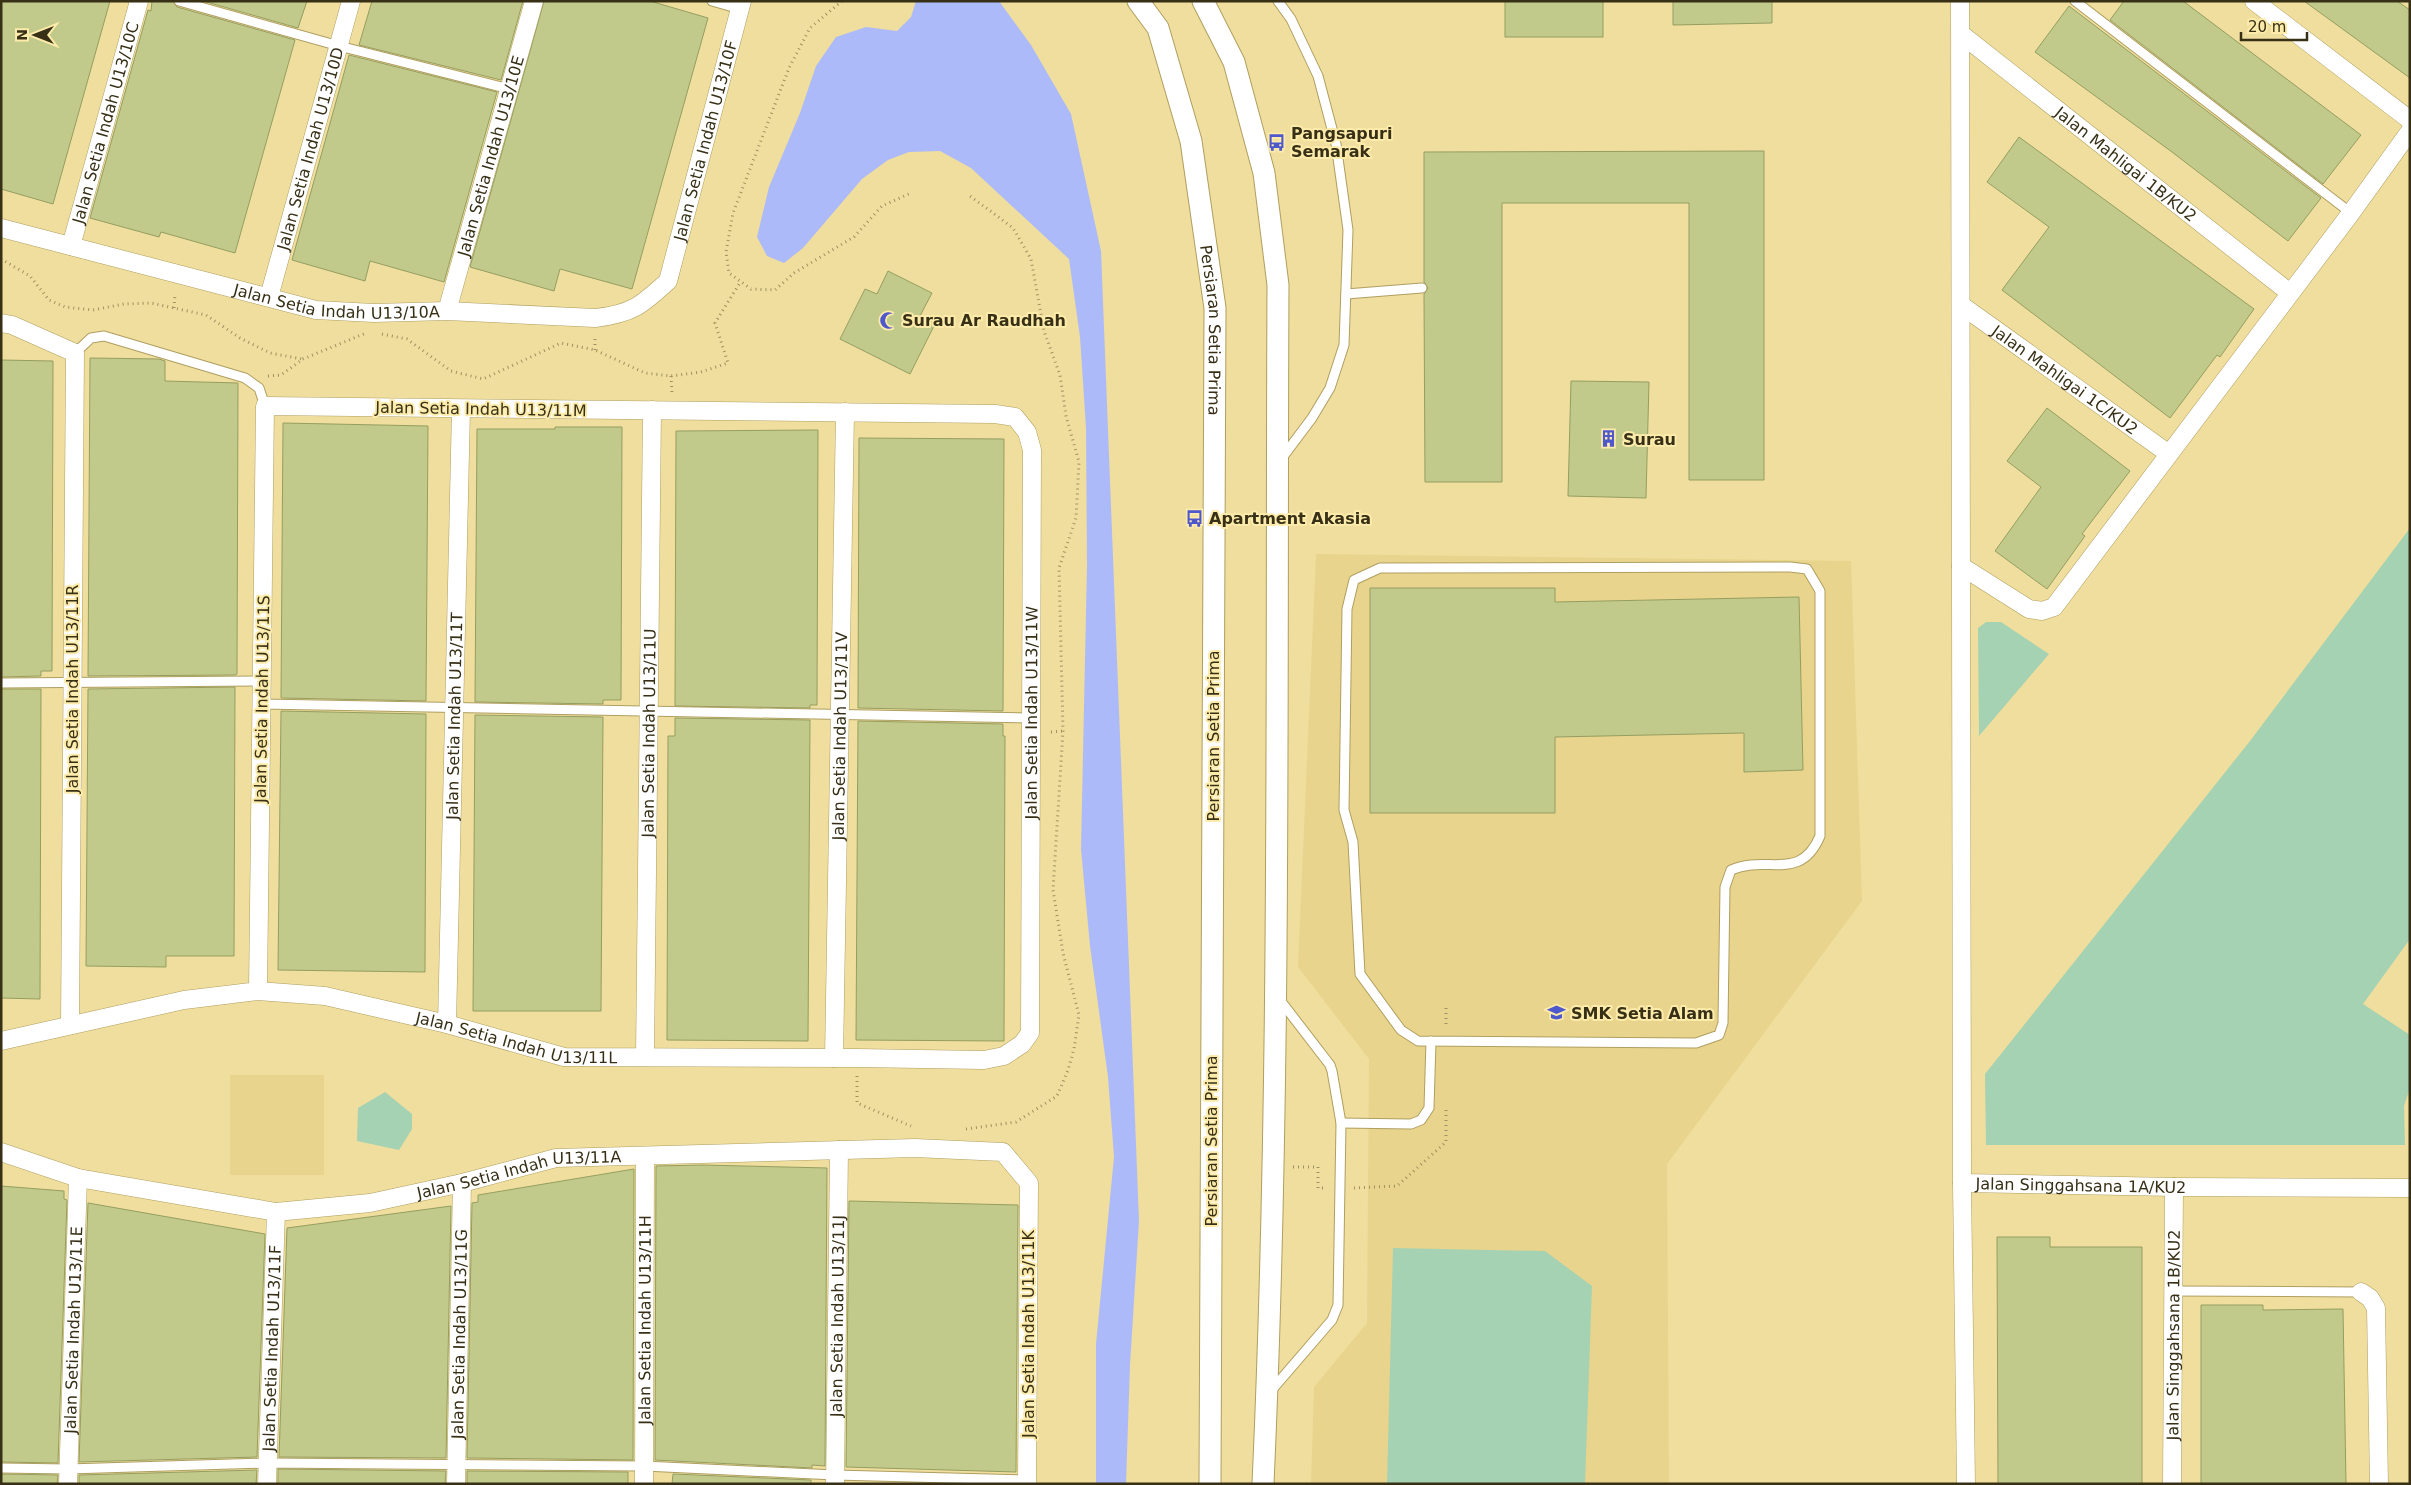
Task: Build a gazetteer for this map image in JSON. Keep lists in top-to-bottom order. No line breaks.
{"streets":{"street":["Jalan Setia Indah U13/10C","Jalan Setia Indah U13/10F","Jalan Setia Indah U13/10D","Jalan Setia Indah U13/10E","Jalan Mahligai 1B/KU2","Jalan Setia Indah U13/10A","Persiaran Setia Prima","Jalan Mahligai 1C/KU2","Jalan Setia Indah U13/11M","Jalan Setia Indah U13/11R","Jalan Setia Indah U13/11S","Jalan Setia Indah U13/11W","Jalan Setia Indah U13/11T","Jalan Setia Indah U13/11U","Jalan Setia Indah U13/11V","Jalan Setia Indah U13/11L","Jalan Setia Indah U13/11A","Jalan Singgahsana 1A/KU2","Jalan Setia Indah U13/11J","Jalan Setia Indah U13/11H","Jalan Setia Indah U13/11E","Jalan Setia Indah U13/11G","Jalan Setia Indah U13/11K","Jalan Singgahsana 1B/KU2","Jalan Setia Indah U13/11F"]},"crossings":[["Jalan Setia Indah U13/10C","Jalan Setia Indah U13/10A"],["Jalan Setia Indah U13/10F","Jalan Setia Indah U13/10A"],["Jalan Setia Indah U13/10D","Jalan Setia Indah U13/10A"],["Jalan Setia Indah U13/10E","Jalan Setia Indah U13/10A"],["Jalan Setia Indah U13/11M","Jalan Setia Indah U13/11S"],["Jalan Setia Indah U13/11M","Jalan Setia Indah U13/11W"],["Jalan Setia Indah U13/11M","Jalan Setia Indah U13/11T"],["Jalan Setia Indah U13/11M","Jalan Setia Indah U13/11U"],["Jalan Setia Indah U13/11M","Jalan Setia Indah U13/11V"],["Jalan Setia Indah U13/11R","Jalan Setia Indah U13/11L"],["Jalan Setia Indah U13/11S","Jalan Setia Indah U13/11L"],["Jalan Setia Indah U13/11W","Jalan Setia Indah U13/11L"],["Jalan Setia Indah U13/11T","Jalan Setia Indah U13/11L"],["Jalan Setia Indah U13/11U","Jalan Setia Indah U13/11L"],["Jalan Setia Indah U13/11V","Jalan Setia Indah U13/11L"],["Jalan Setia Indah U13/11A","Jalan Setia Indah U13/11J"],["Jalan Setia Indah U13/11A","Jalan Setia Indah U13/11H"],["Jalan Setia Indah U13/11A","Jalan Setia Indah U13/11E"],["Jalan Setia Indah U13/11A","Jalan Setia Indah U13/11G"],["Jalan Setia Indah U13/11A","Jalan Setia Indah U13/11K"],["Jalan Setia Indah U13/11A","Jalan Setia Indah U13/11F"],["Jalan Singgahsana 1A/KU2","Jalan Singgahsana 1B/KU2"]],"places":{"bus stop":["Pangsapuri Semarak","Apartment Akasia"],"mosque":["Surau Ar Raudhah"],"building":["Surau"],"school or university":["SMK Setia Alam"]},"scale_bar":"20 m","north":"left"}
